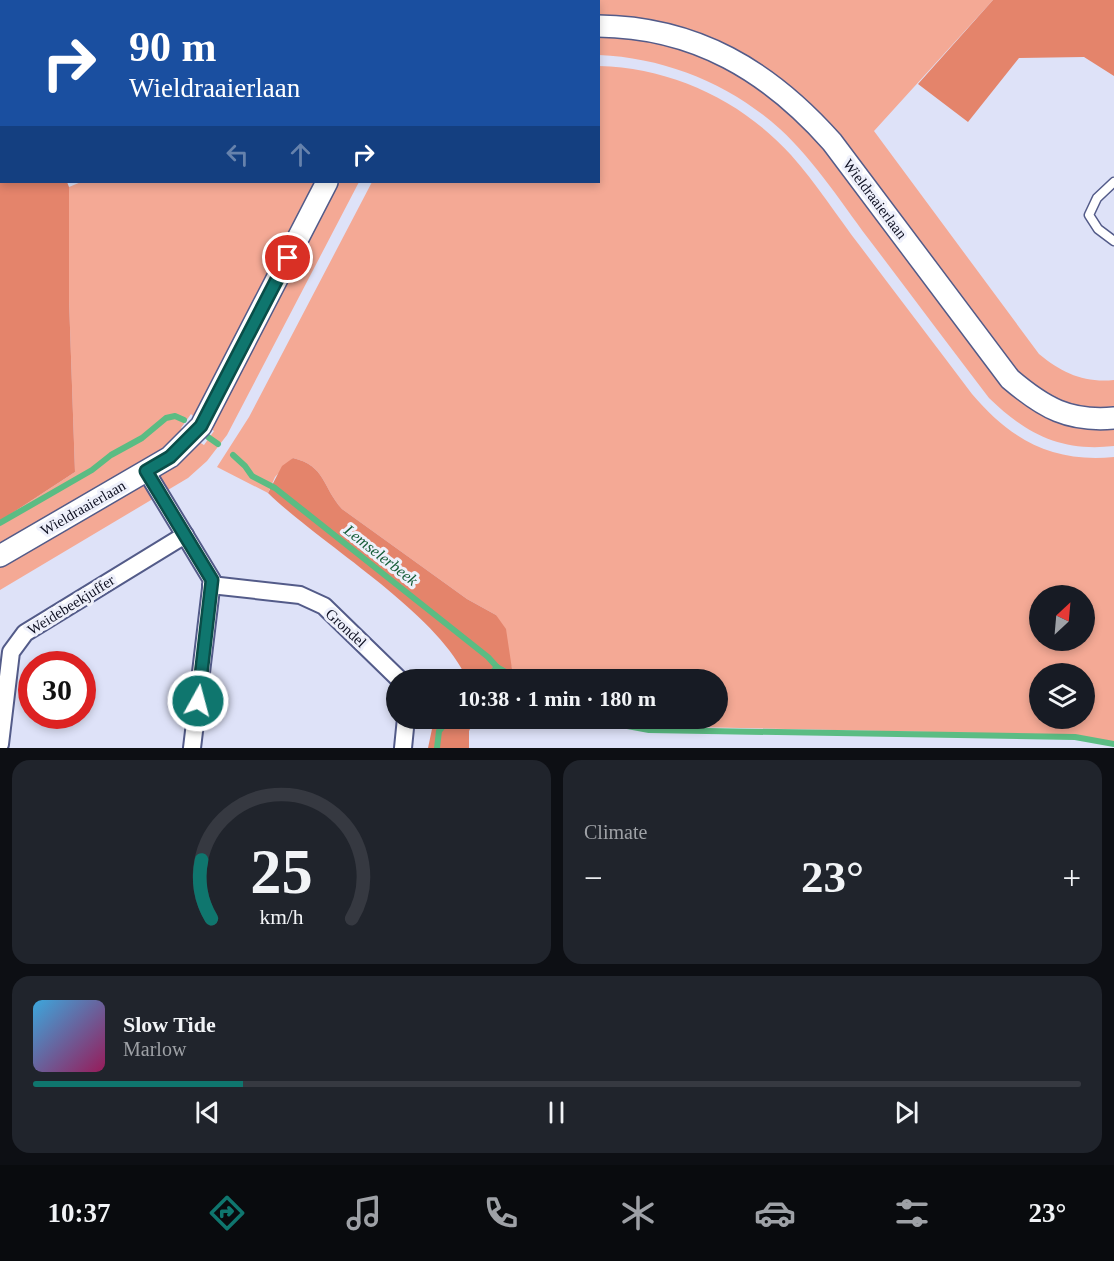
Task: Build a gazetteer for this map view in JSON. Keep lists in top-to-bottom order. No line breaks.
{"streets":{"street":["Wieldraaierlaan","Weidebeekjuffer","Grondel"]},"water":["Lemselerbeek"],"north":"top right","page":{"turn":["90 m","Wieldraaierlaan"],"limit":"30","trip":"10:38 · 1 min · 180 m","tile":"Climate","heat":["−","23°","+"],"song":["Slow Tide","Marlow"],"tabs":["10:37","23°"],"gauge":["25","km/h"]}}
